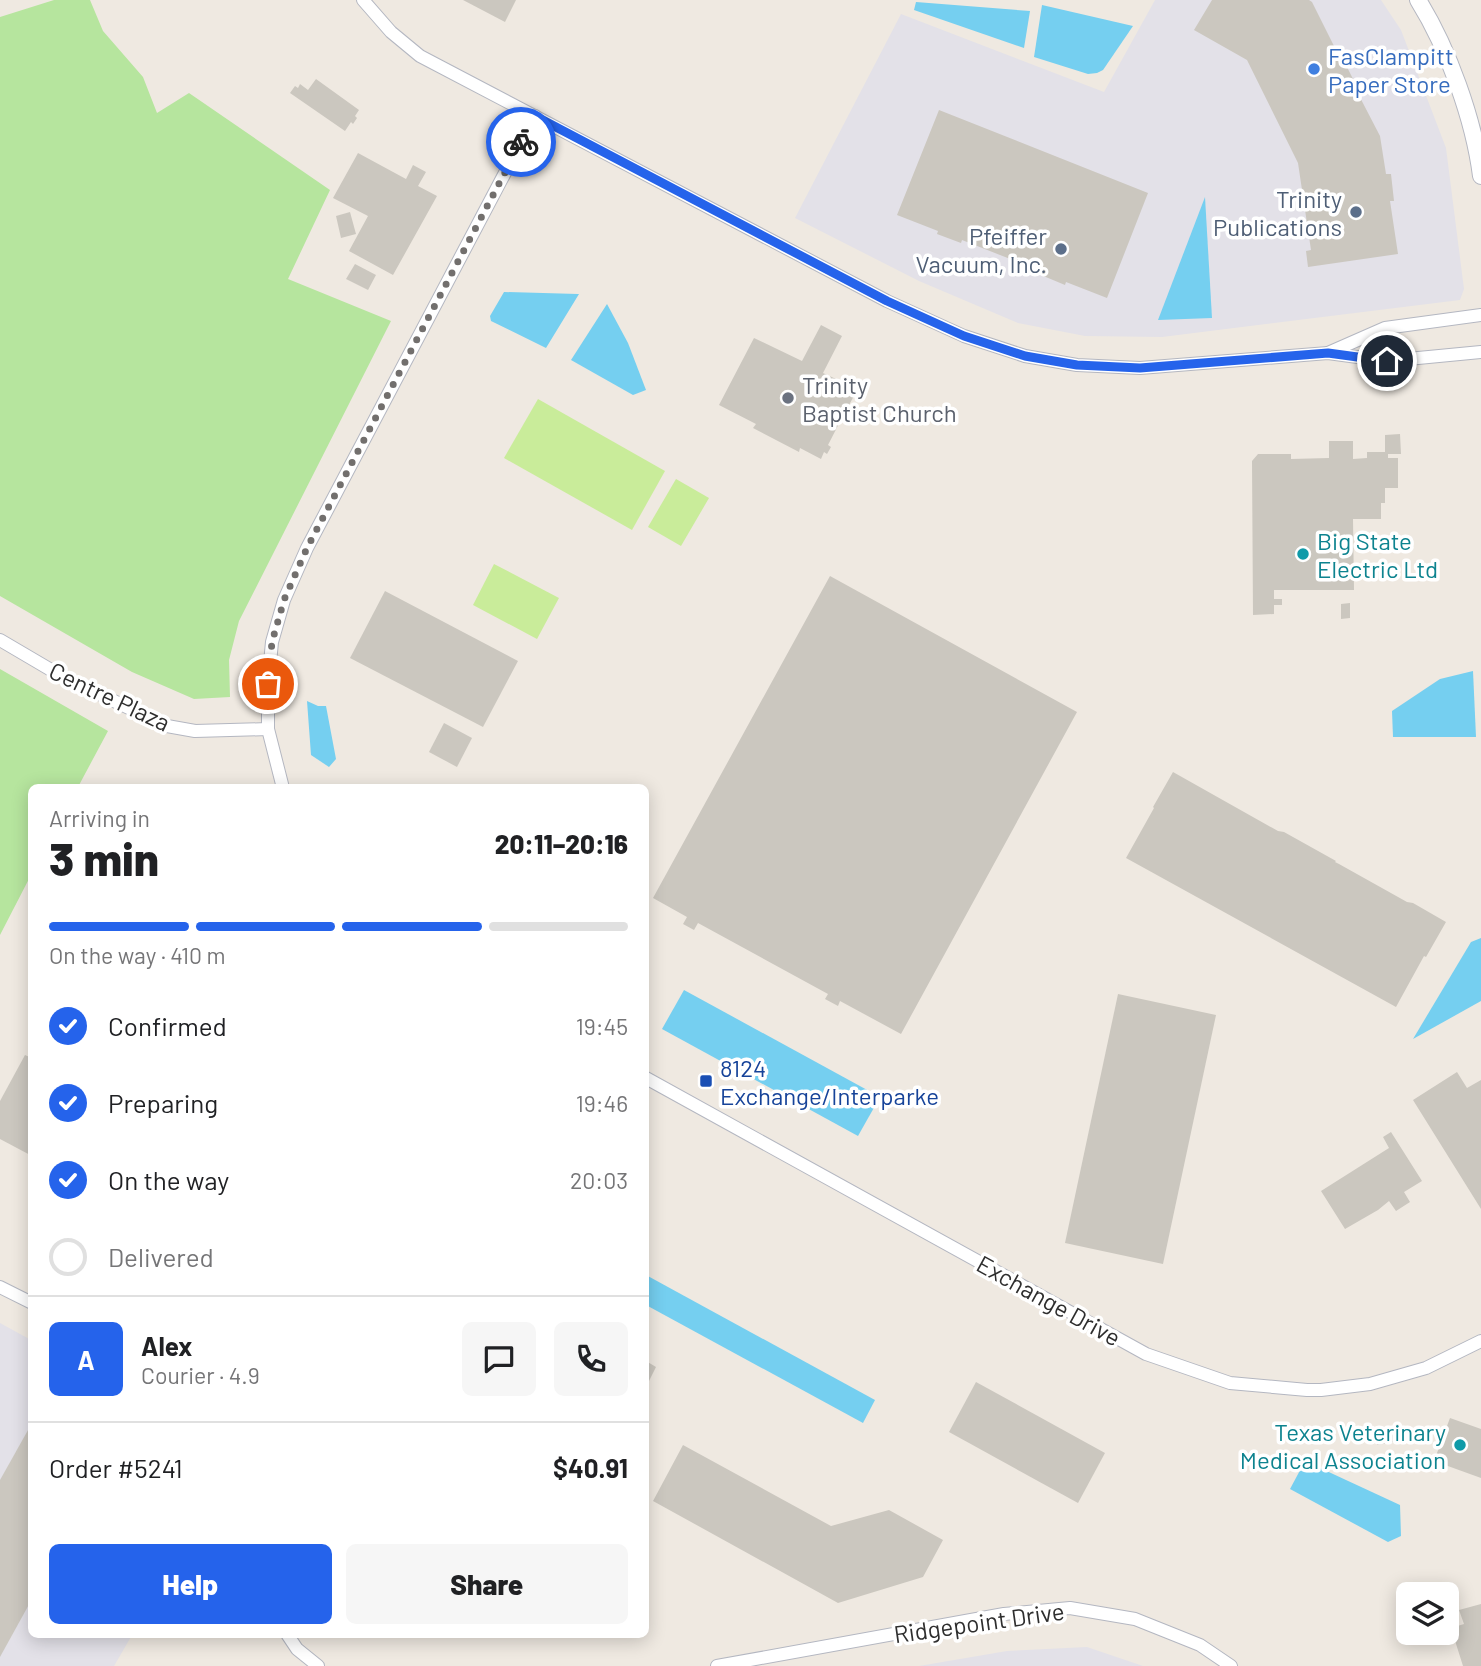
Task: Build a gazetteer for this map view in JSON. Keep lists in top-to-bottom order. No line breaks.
{"streets":{"street":["Centre Plaza","Exchange Drive","Ridgepoint Drive"]},"places":{"other":["FasClampitt Paper Store","Trinity Publications","Pfeiffer Vacuum, Inc.","Trinity Baptist Church","Big State Electric Ltd","Texas Veterinary Medical Association"],"transit":["8124 Exchange/Interparke"]},"page":{"heading":["3 min","Arriving in","20:11–20:16"],"panel":["Alex","Courier · 4.9","Order #5241","$40.91"],"bar":"On the way · 410 m","list":[["Confirmed","19:45"],["Preparing","19:46"],["On the way","20:03"],"Delivered"],"round":"A","buttons":["Help","Share"]}}
